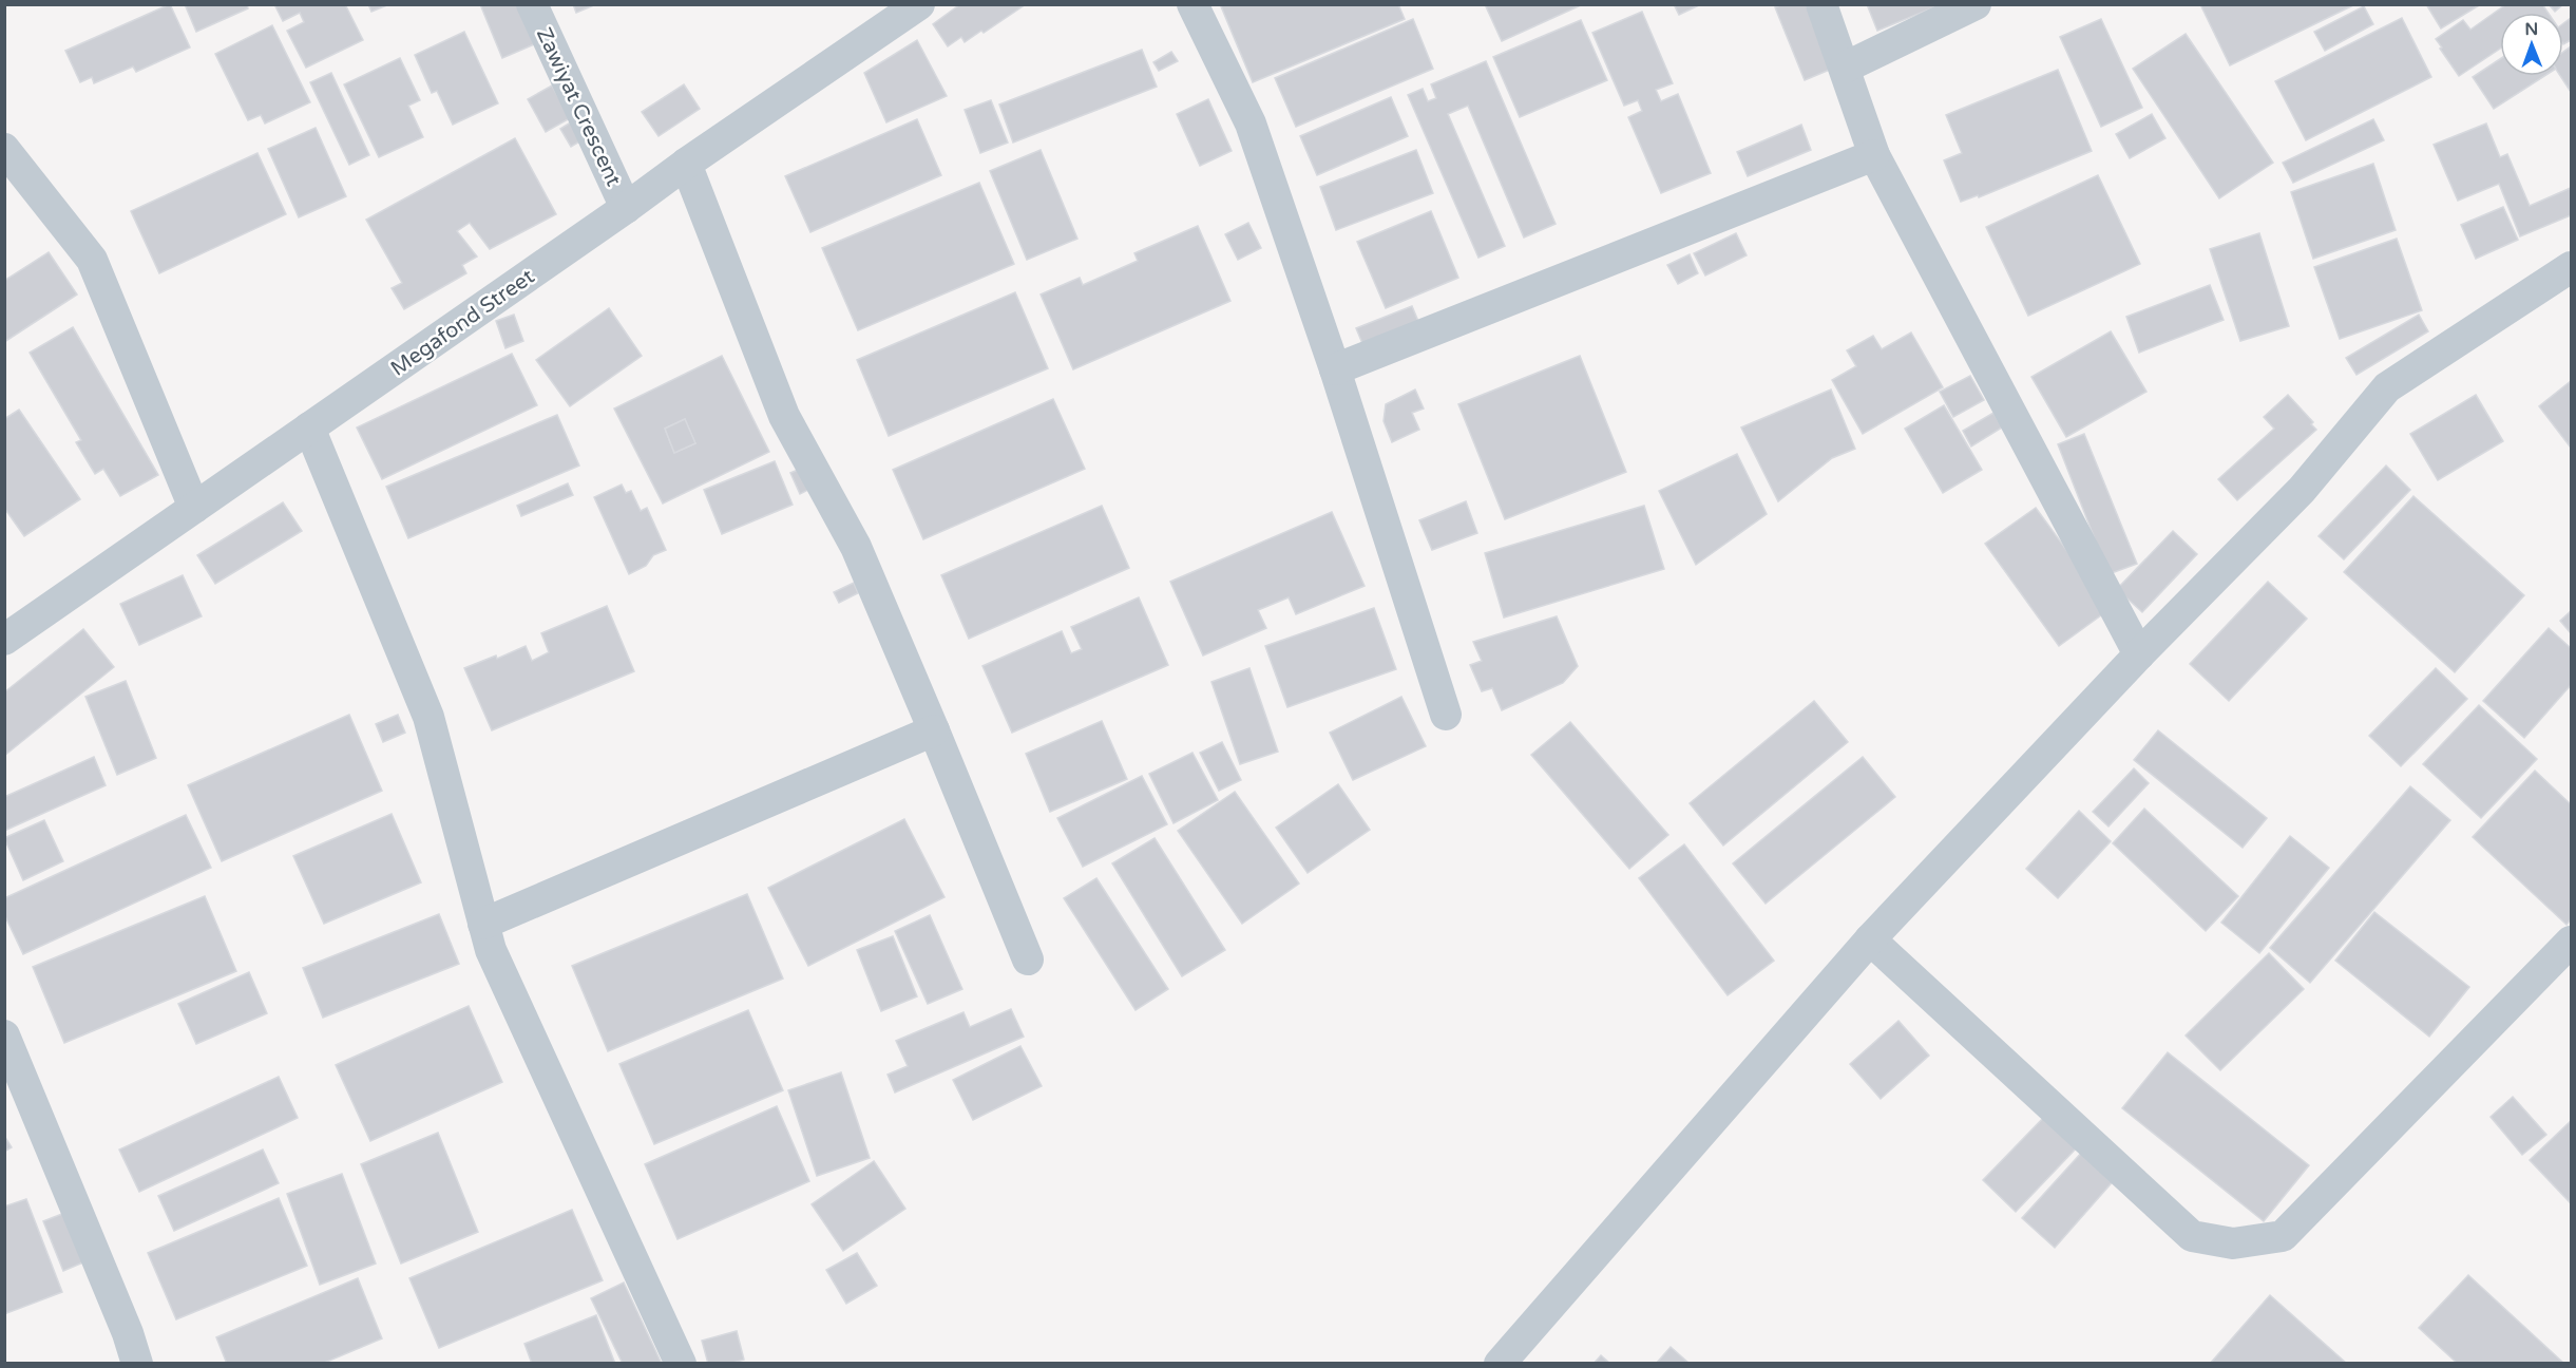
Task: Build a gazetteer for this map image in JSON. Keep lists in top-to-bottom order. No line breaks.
{"streets":{"street":["Zawiyat Crescent","Megafond Street"]},"crossings":[["Zawiyat Crescent","Megafond Street"]],"north":"top"}
